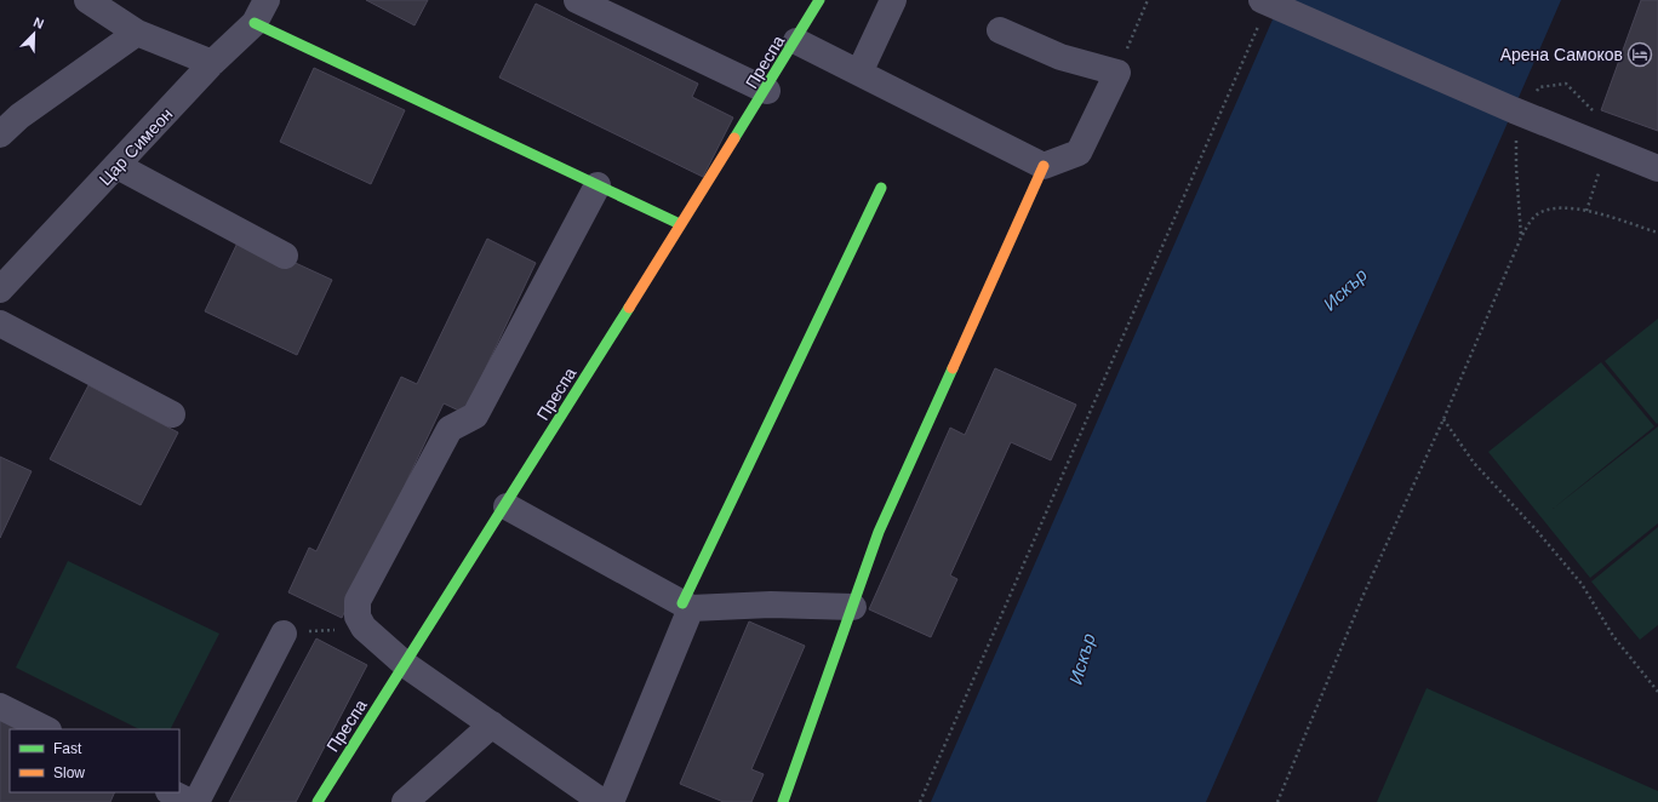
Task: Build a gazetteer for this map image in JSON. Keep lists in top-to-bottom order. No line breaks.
{"streets":{"street":["Преспа","Цар Симеон"]},"water":["Искър"],"places":{"hotel":["Арена Самоков"]},"legend":["Fast","Slow"],"north":"top right"}
